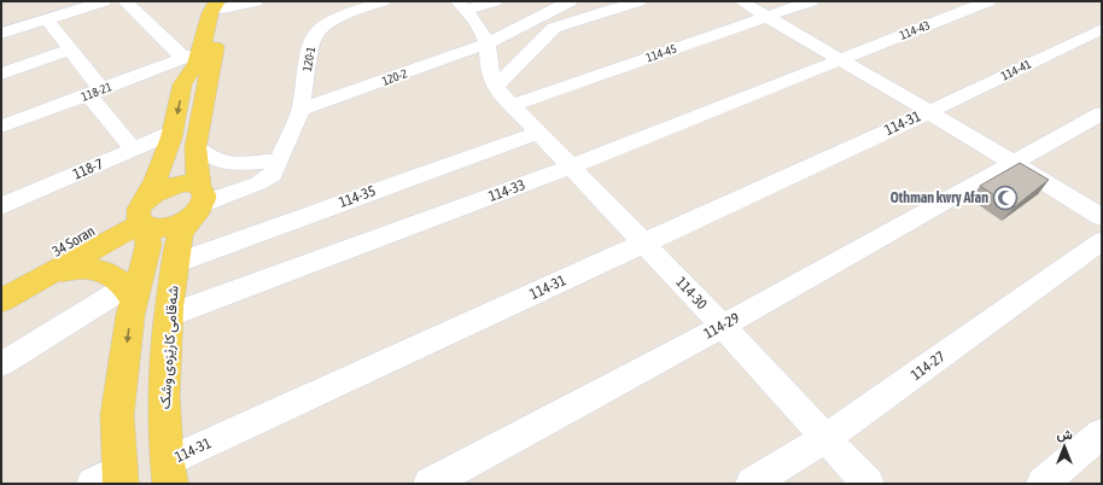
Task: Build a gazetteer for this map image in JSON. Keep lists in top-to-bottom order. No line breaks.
{"streets":{"main road":["34 Soran","شەقامی کارێزەی وشک"],"street":["114-43","114-45","120-1","114-41","120-2","118-21","114-31","118-7","114-33","114-35","114-30","114-29","114-27"]},"crossings":[["114-43","114-33"],["114-45","114-30"],["120-1","120-2"],["120-1","34 Soran"],["120-1","شەقامی کارێزەی وشک"],["114-41","114-31"],["114-31","114-30"],["114-31","شەقامی کارێزەی وشک"],["114-33","114-30"],["114-33","شەقامی کارێزەی وشک"],["114-35","114-30"],["114-35","شەقامی کارێزەی وشک"],["34 Soran","شەقامی کارێزەی وشک"],["114-30","114-29"],["114-30","114-27"]],"places":{"mosque":["Othman kwry Afan"]},"north":"top"}
